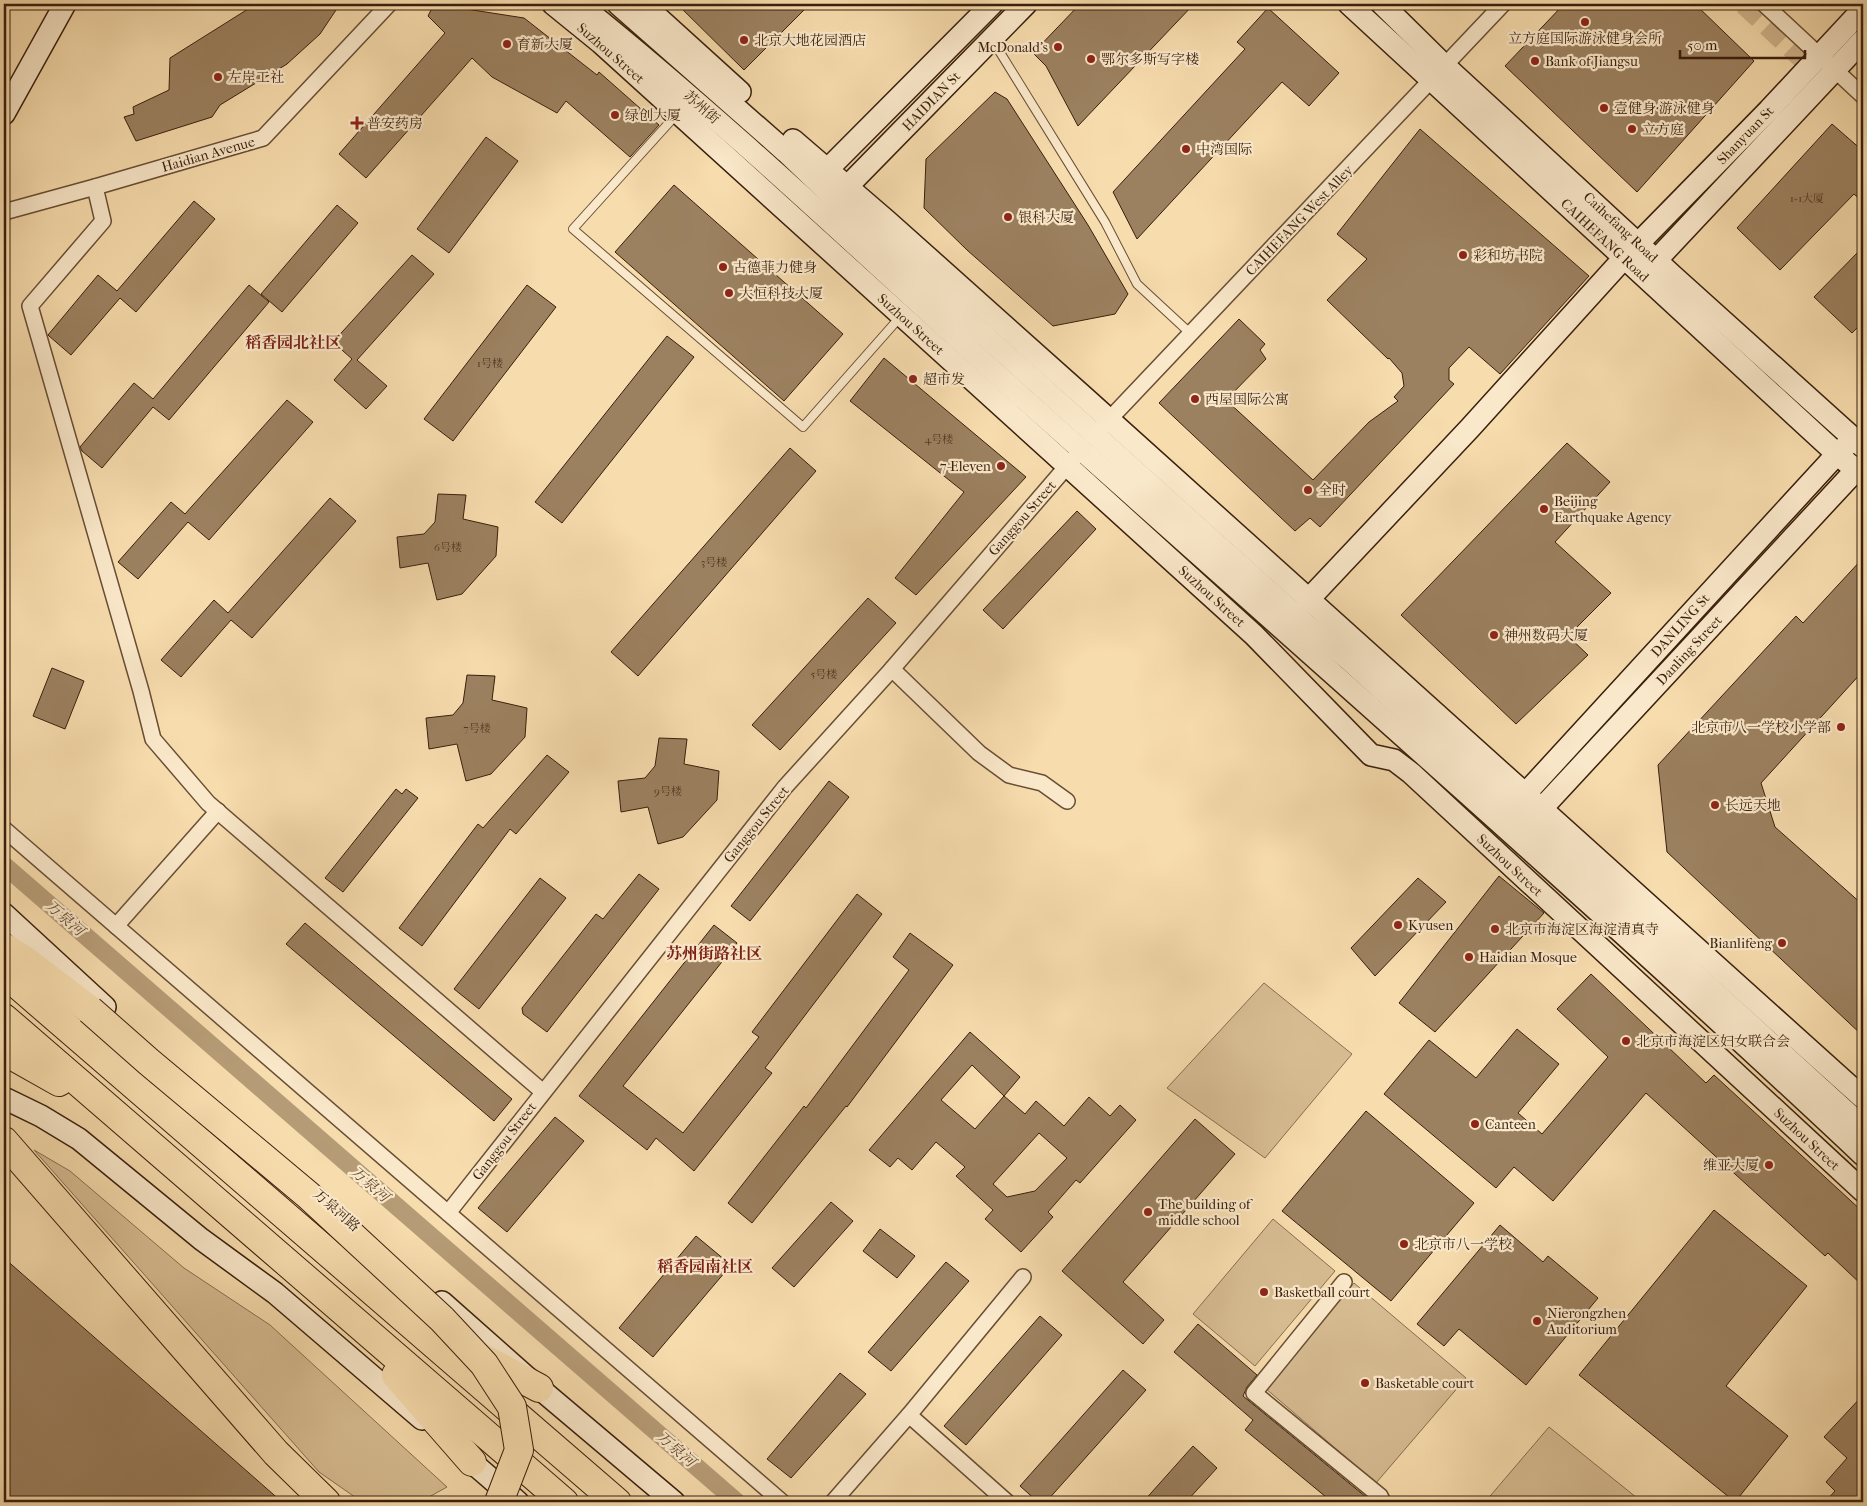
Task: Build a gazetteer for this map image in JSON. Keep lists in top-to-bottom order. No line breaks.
{"streets":{"street":["Suzhou Street","HAIDIAN St","苏州街","Shanyuan St","Haidian Avenue","CAIHEFANG West Alley","Caihefang Road","CAIHEFANG Road","Ganggou Street","DANLING St","Danling Street","万泉河路"]},"crossings":[["Suzhou Street","HAIDIAN St"],["Suzhou Street","苏州街"],["Suzhou Street","Shanyuan St"],["Suzhou Street","CAIHEFANG West Alley"],["Suzhou Street","Ganggou Street"],["Suzhou Street","DANLING St"],["Suzhou Street","Danling Street"],["HAIDIAN St","苏州街"],["Shanyuan St","Caihefang Road"],["Shanyuan St","CAIHEFANG Road"],["CAIHEFANG West Alley","CAIHEFANG Road"],["CAIHEFANG West Alley","Ganggou Street"],["Caihefang Road","CAIHEFANG Road"],["Caihefang Road","DANLING St"],["CAIHEFANG Road","DANLING St"],["CAIHEFANG Road","Danling Street"]],"districts":["稻香园北社区","苏州街路社区","稻香园南社区"],"water":["万泉河"],"places":{"other":["立方庭国际游泳健身会所","北京大地花园酒店","育新大厦","McDonald's","鄂尔多斯写字楼","Bank of Jiangsu","左岸工社","壹健身·游泳健身","绿创大厦","立方庭","中湾国际","银科大厦","彩和坊书院","古德菲力健身","大恒科技大厦","超市发","西屋国际公寓","7-Eleven","全时","Beijing Earthquake Agency","神州数码大厦","北京市八一学校小学部","长远天地","Kyusen","北京市海淀区海淀清真寺","Bianlifeng","Haidian Mosque","北京市海淀区妇女联合会","Canteen","维亚大厦","The building of middle school","北京市八一学校","Basketball court","Nierongzhen Auditorium","Basketable court"],"health":["普安药房"]},"house_numbers":["1+1大厦","1号楼","4号楼","6号楼","3号楼","5号楼","7号楼","9号楼"],"scale_bar":"50 m"}
